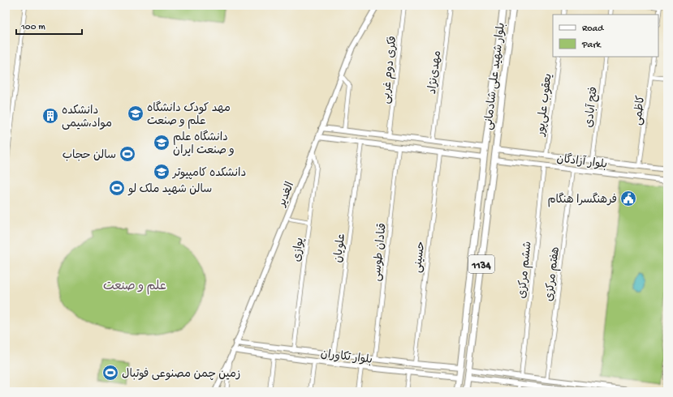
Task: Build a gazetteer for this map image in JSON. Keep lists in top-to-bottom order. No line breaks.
{"streets":{"main road":["بلوار شهید علی شادمانی","بلوار آزادگان","الغدیر","1134","بلوار تکاوران"],"street":["فکری دوم غربی","مهدی‌نژاد","یعقوب علی‌پور","فتح آبادی","کاظمی","علویان","پوازی","قنادان طوسی","حسینی","ششم مرکزی","هفتم مرکزی"]},"crossings":[["بلوار شهید علی شادمانی","بلوار آزادگان"],["بلوار شهید علی شادمانی","1134"],["یعقوب علی‌پور","بلوار آزادگان"],["فتح آبادی","بلوار آزادگان"],["کاظمی","بلوار آزادگان"],["بلوار آزادگان","1134"],["بلوار آزادگان","ششم مرکزی"],["بلوار آزادگان","هفتم مرکزی"],["الغدیر","پوازی"],["الغدیر","بلوار تکاوران"],["علویان","بلوار تکاوران"],["پوازی","بلوار تکاوران"],["قنادان طوسی","بلوار تکاوران"],["حسینی","بلوار تکاوران"],["1134","بلوار تکاوران"]],"districts":["علم و صنعت"],"places":{"school or university":["مهد کودک دانشگاه علم و صنعت","دانشگاه علم و صنعت ایران","دانشکده کامپیوتر"],"building":["دانشکده مواد،شیمی"],"sports":["سالن حجاب","سالن شهید ملک لو","زمین چمن مصنوعی فوتبال"],"public building":["فرهنگسرا هنگام"]},"legend":["Road","Park"],"scale_bar":"100 m"}
